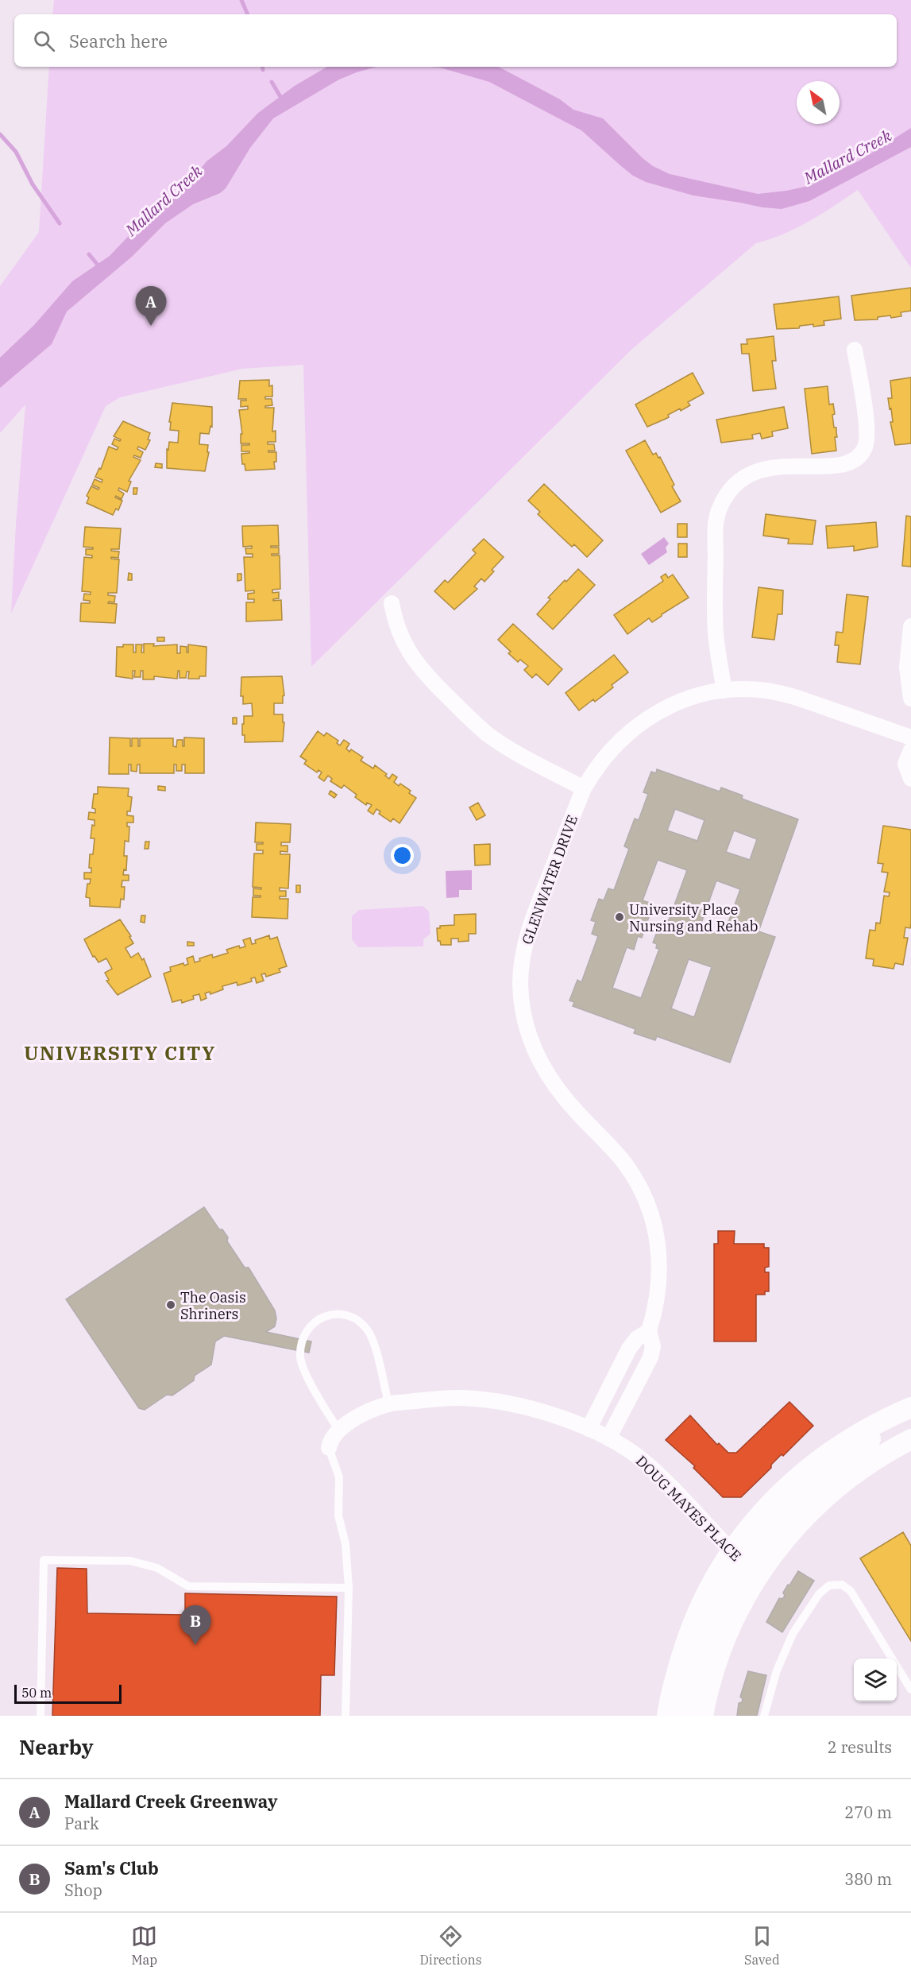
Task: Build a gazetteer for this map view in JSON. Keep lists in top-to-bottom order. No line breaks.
{"streets":{"street":["GLENWATER DRIVE","DOUG MAYES PLACE"]},"crossings":[["GLENWATER DRIVE","DOUG MAYES PLACE"]],"districts":["UNIVERSITY CITY"],"water":["Mallard Creek"],"places":["University Place Nursing and Rehab","The Oasis Shriners"],"scale_bar":"50 m","north":"top left","page":{"search":"Search here","pins":["A","B"],"scale":"50 m","heading":["Nearby","2 results"],"list":[{"mark":"A","name":"Mallard Creek Greenway","note":"Park","value":"270 m"},{"mark":"B","name":"Sam's Club","note":"Shop","value":"380 m"}],"nav":["Map","Directions","Saved"]}}
